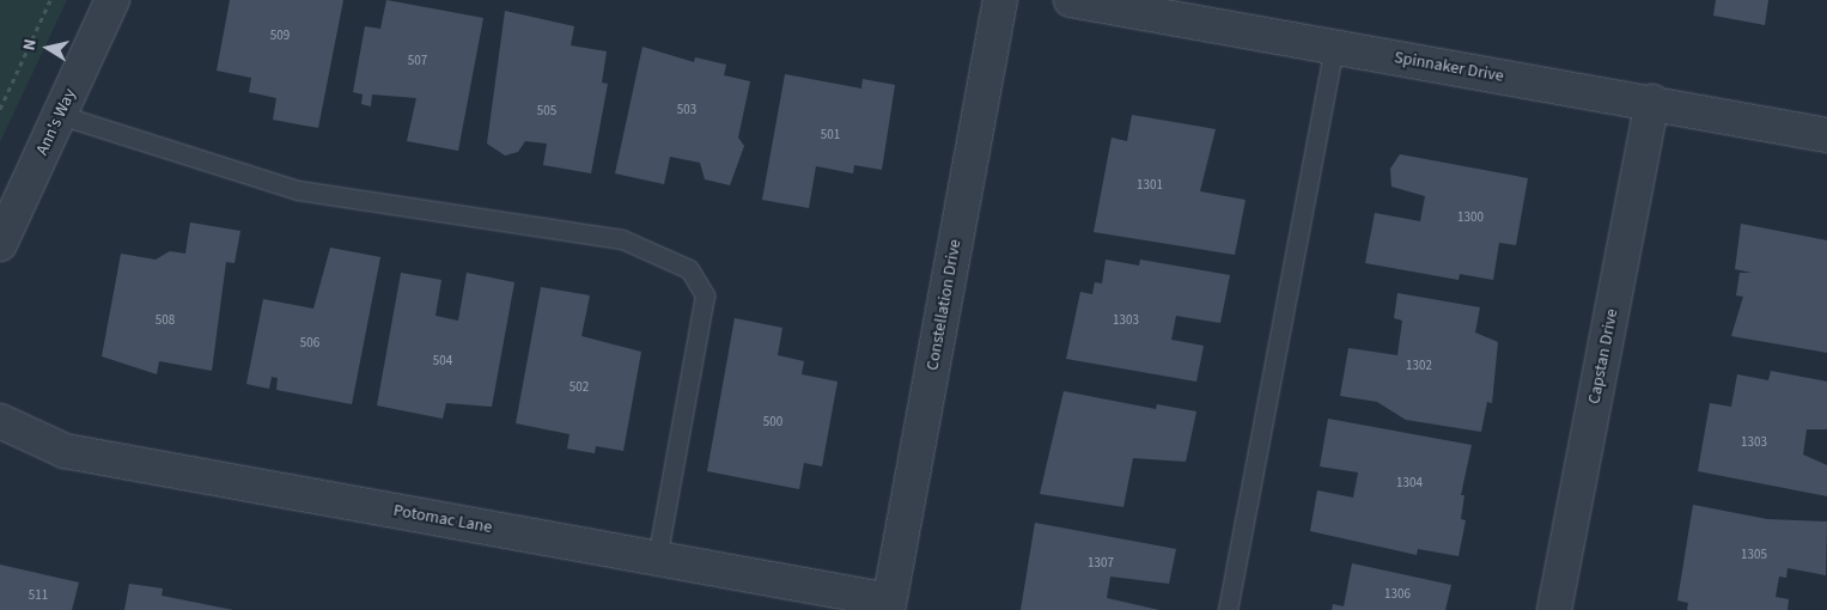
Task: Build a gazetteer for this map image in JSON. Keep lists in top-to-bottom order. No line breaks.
{"streets":{"street":["Spinnaker Drive","Ann's Way","Constellation Drive","Capstan Drive","Potomac Lane"]},"crossings":[["Spinnaker Drive","Capstan Drive"],["Constellation Drive","Potomac Lane"]],"house_numbers":["509","507","503","505","501","1301","1300","508","1303","506","504","1302","502","500","1303","1304","1305","1307","1306","511"],"north":"left"}
